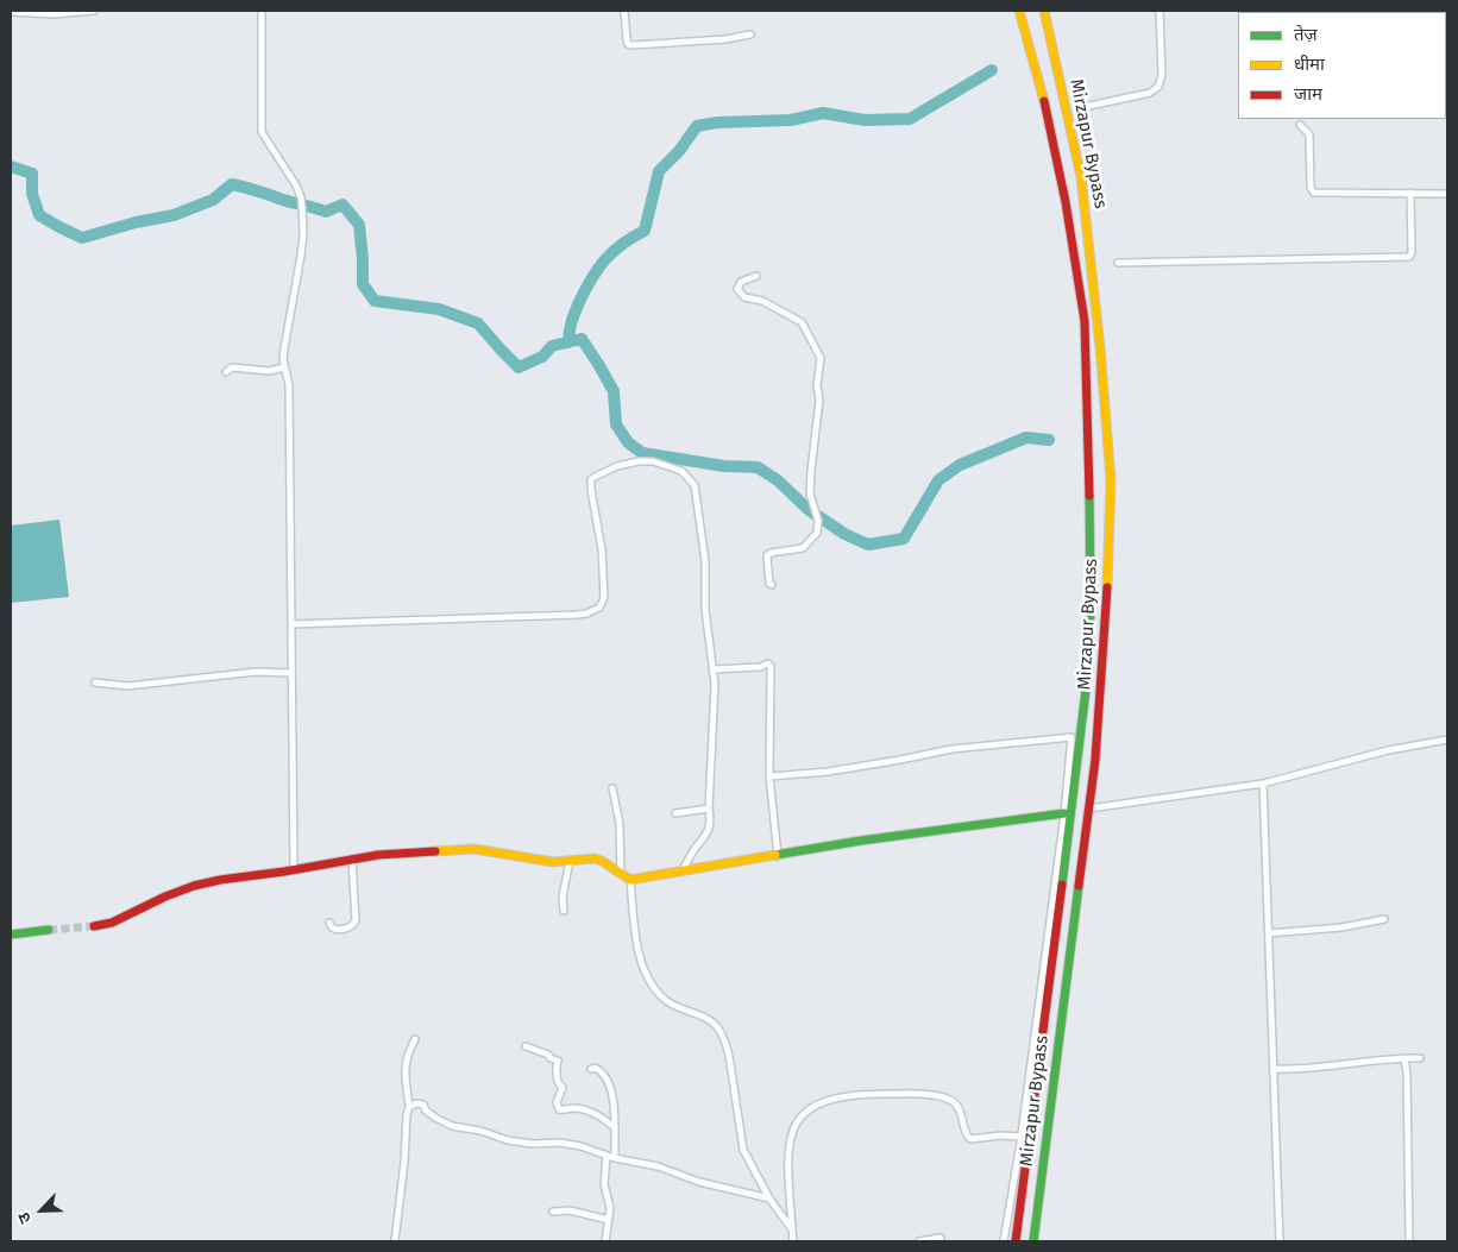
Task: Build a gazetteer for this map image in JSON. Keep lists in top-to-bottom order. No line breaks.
{"streets":{"main road":["Mirzapur Bypass"]},"legend":["तेज़","धीमा","जाम"],"north":"bottom left"}
